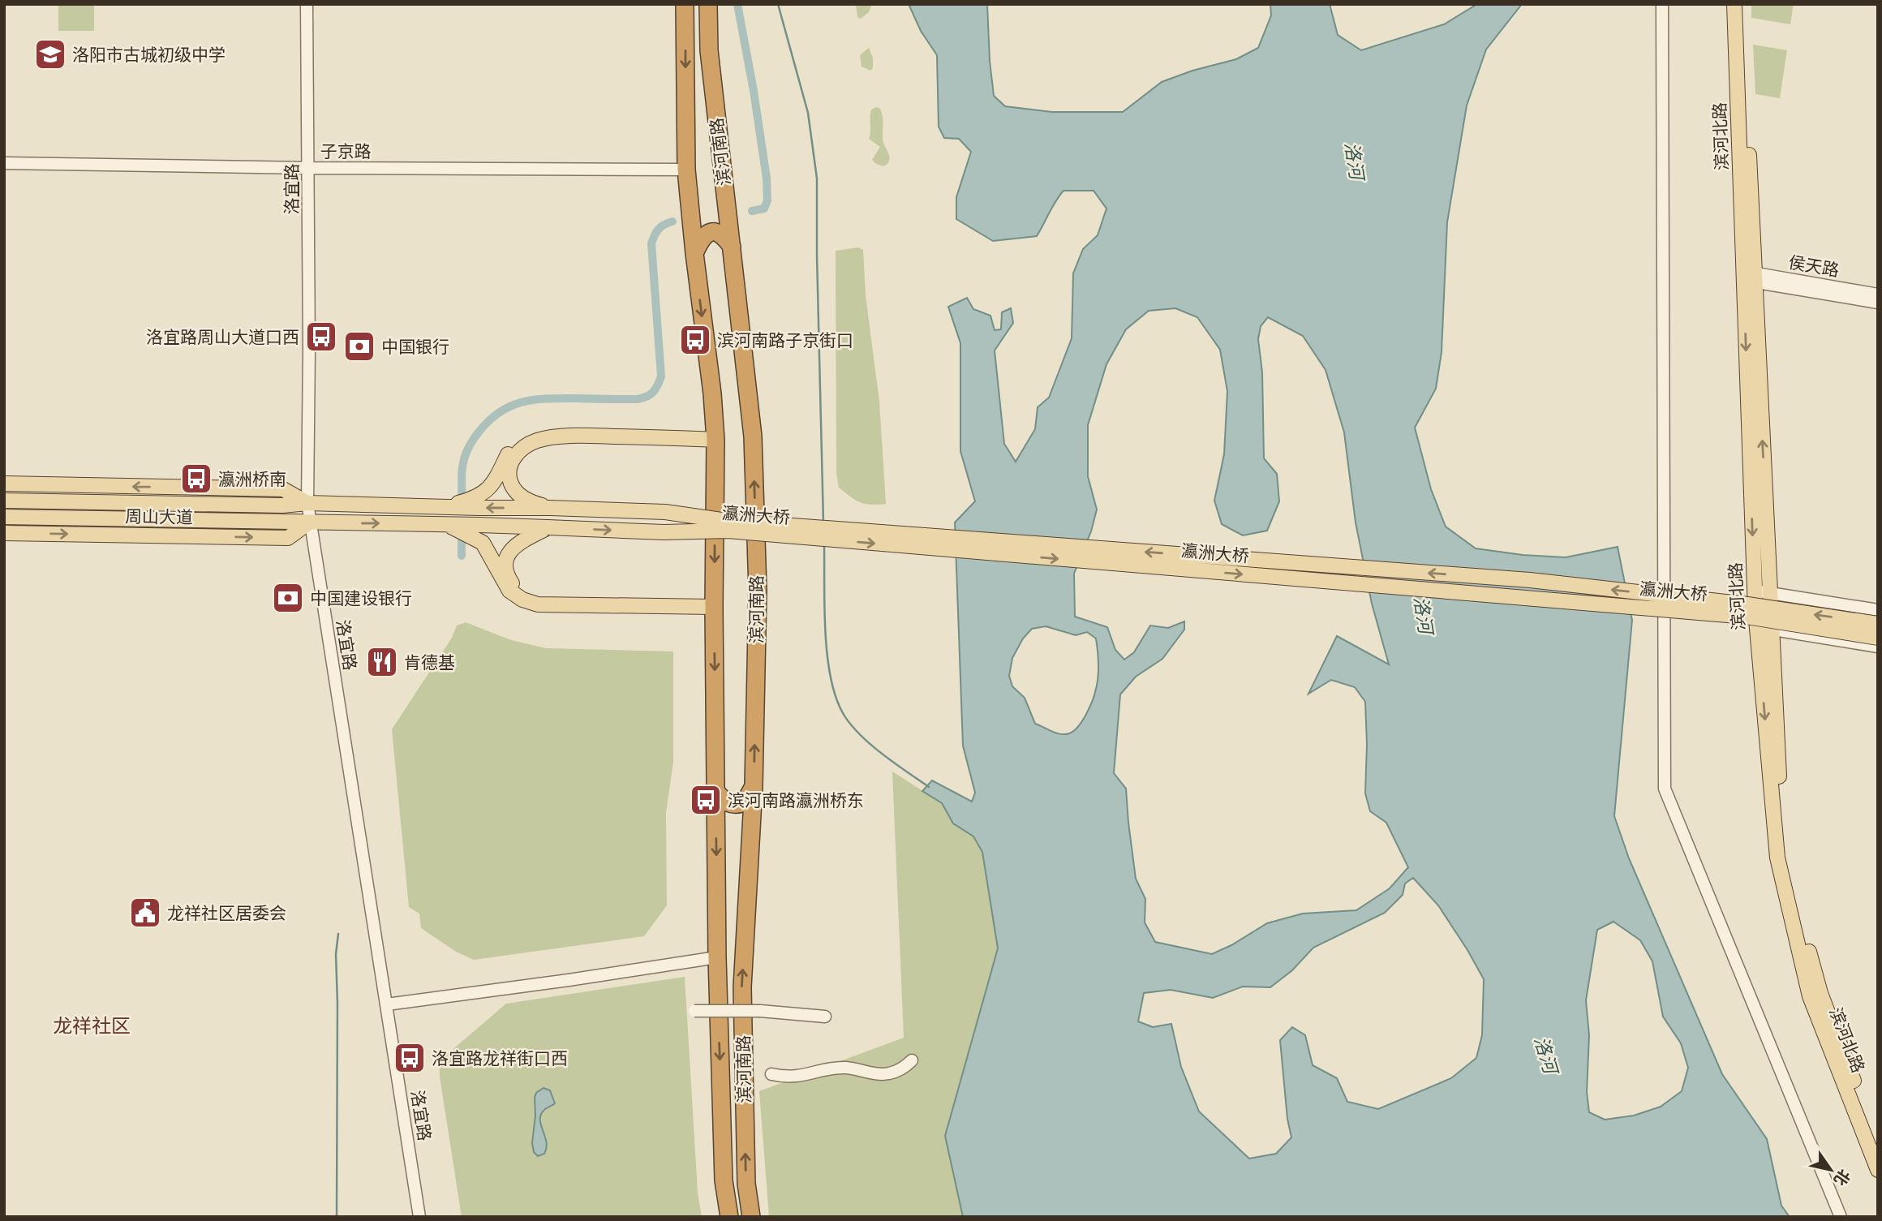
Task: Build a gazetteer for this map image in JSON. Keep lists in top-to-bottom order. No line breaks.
{"streets":{"highway":["滨河南路"],"main road":["滨河北路","瀛洲大桥","周山大道"],"street":["子京路","洛宜路","侯天路"]},"crossings":[["滨河北路","侯天路"],["子京路","滨河南路"],["子京路","洛宜路"],["洛宜路","周山大道"],["瀛洲大桥","周山大道"]],"districts":["龙祥社区"],"water":["洛河"],"places":{"school or university":["洛阳市古城初级中学"],"bus stop":["洛宜路周山大道口西","滨河南路子京街口","瀛洲桥南","滨河南路瀛洲桥东","洛宜路龙祥街口西"],"bank":["中国银行","中国建设银行"],"restaurant":["肯德基"],"public building":["龙祥社区居委会"]},"north":"bottom right"}
